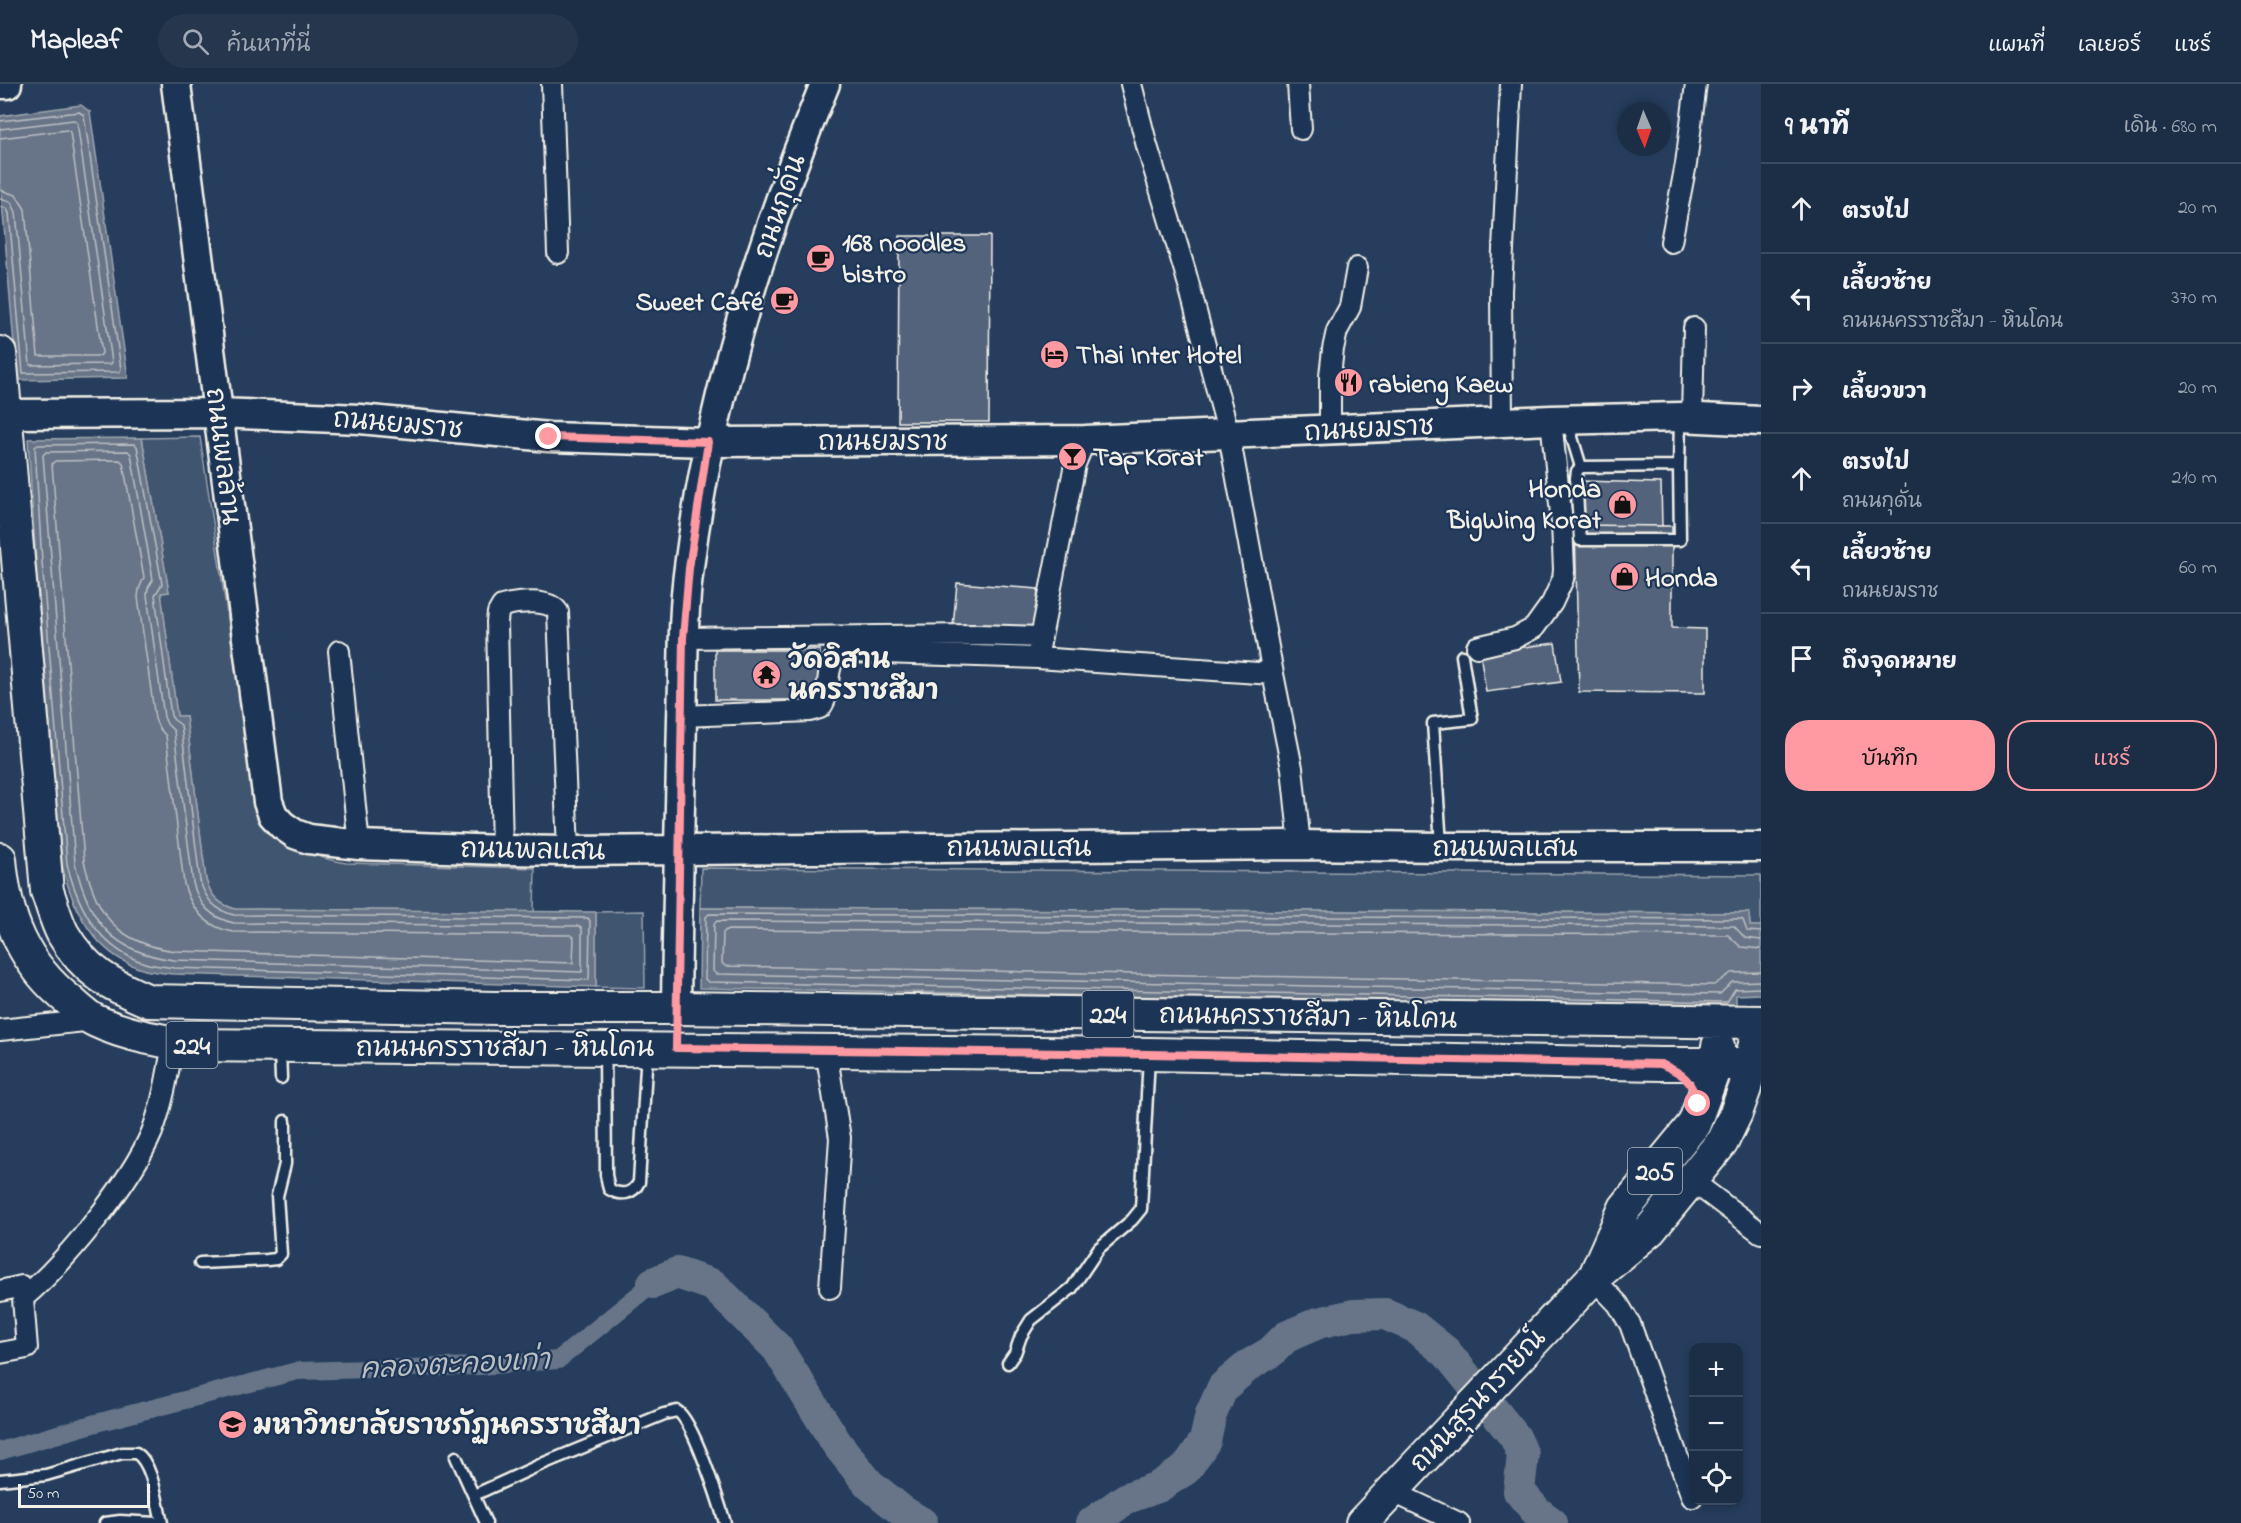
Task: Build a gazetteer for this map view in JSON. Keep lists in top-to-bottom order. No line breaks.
{"streets":{"main road":["224","ถนนนครราชสีมา - หินโคน","205","ถนนสุรนารายณ์"],"street":["ถนนกุดั่น","ถนนยมราช","ถนนพลล้าน","ถนนพลแสน"]},"crossings":[["ถนนกุดั่น","ถนนยมราช"],["ถนนกุดั่น","ถนนพลแสน"],["ถนนกุดั่น","ถนนนครราชสีมา - หินโคน"],["ถนนยมราช","ถนนพลล้าน"],["ถนนยมราช","ถนนนครราชสีมา - หินโคน"],["ถนนพลล้าน","ถนนพลแสน"],["ถนนนครราชสีมา - หินโคน","ถนนสุรนารายณ์"]],"water":["คลองตะคองเก่า"],"places":{"cafe":["168 noodles bistro","Sweet Café"],"hotel":["Thai Inter Hotel"],"restaurant":["rabieng Kaew"],"bar":["Tap Korat"],"shop":["Honda BigWing Korat","Honda"],"temple":["วัดอิสาน นครราชสีมา"],"school or university":["มหาวิทยาลัยราชภัฏนครราชสีมา"]},"scale_bar":"50 m","north":"bottom","page":{"header":"Mapleaf","search":"ค้นหาที่นี่","nav":["แผนที่","เลเยอร์","แชร์"],"heading":["9 นาที","เดิน · 680 m"],"list":[["ตรงไป","20 m"],["เลี้ยวซ้าย","ถนนนครราชสีมา - หินโคน","370 m"],["เลี้ยวขวา","20 m"],["ตรงไป","ถนนกุดั่น","210 m"],["เลี้ยวซ้าย","ถนนยมราช","60 m"],"ถึงจุดหมาย"],"buttons":["บันทึก","แชร์"],"map_buttons":["+","−"],"scale":"50 m"}}
